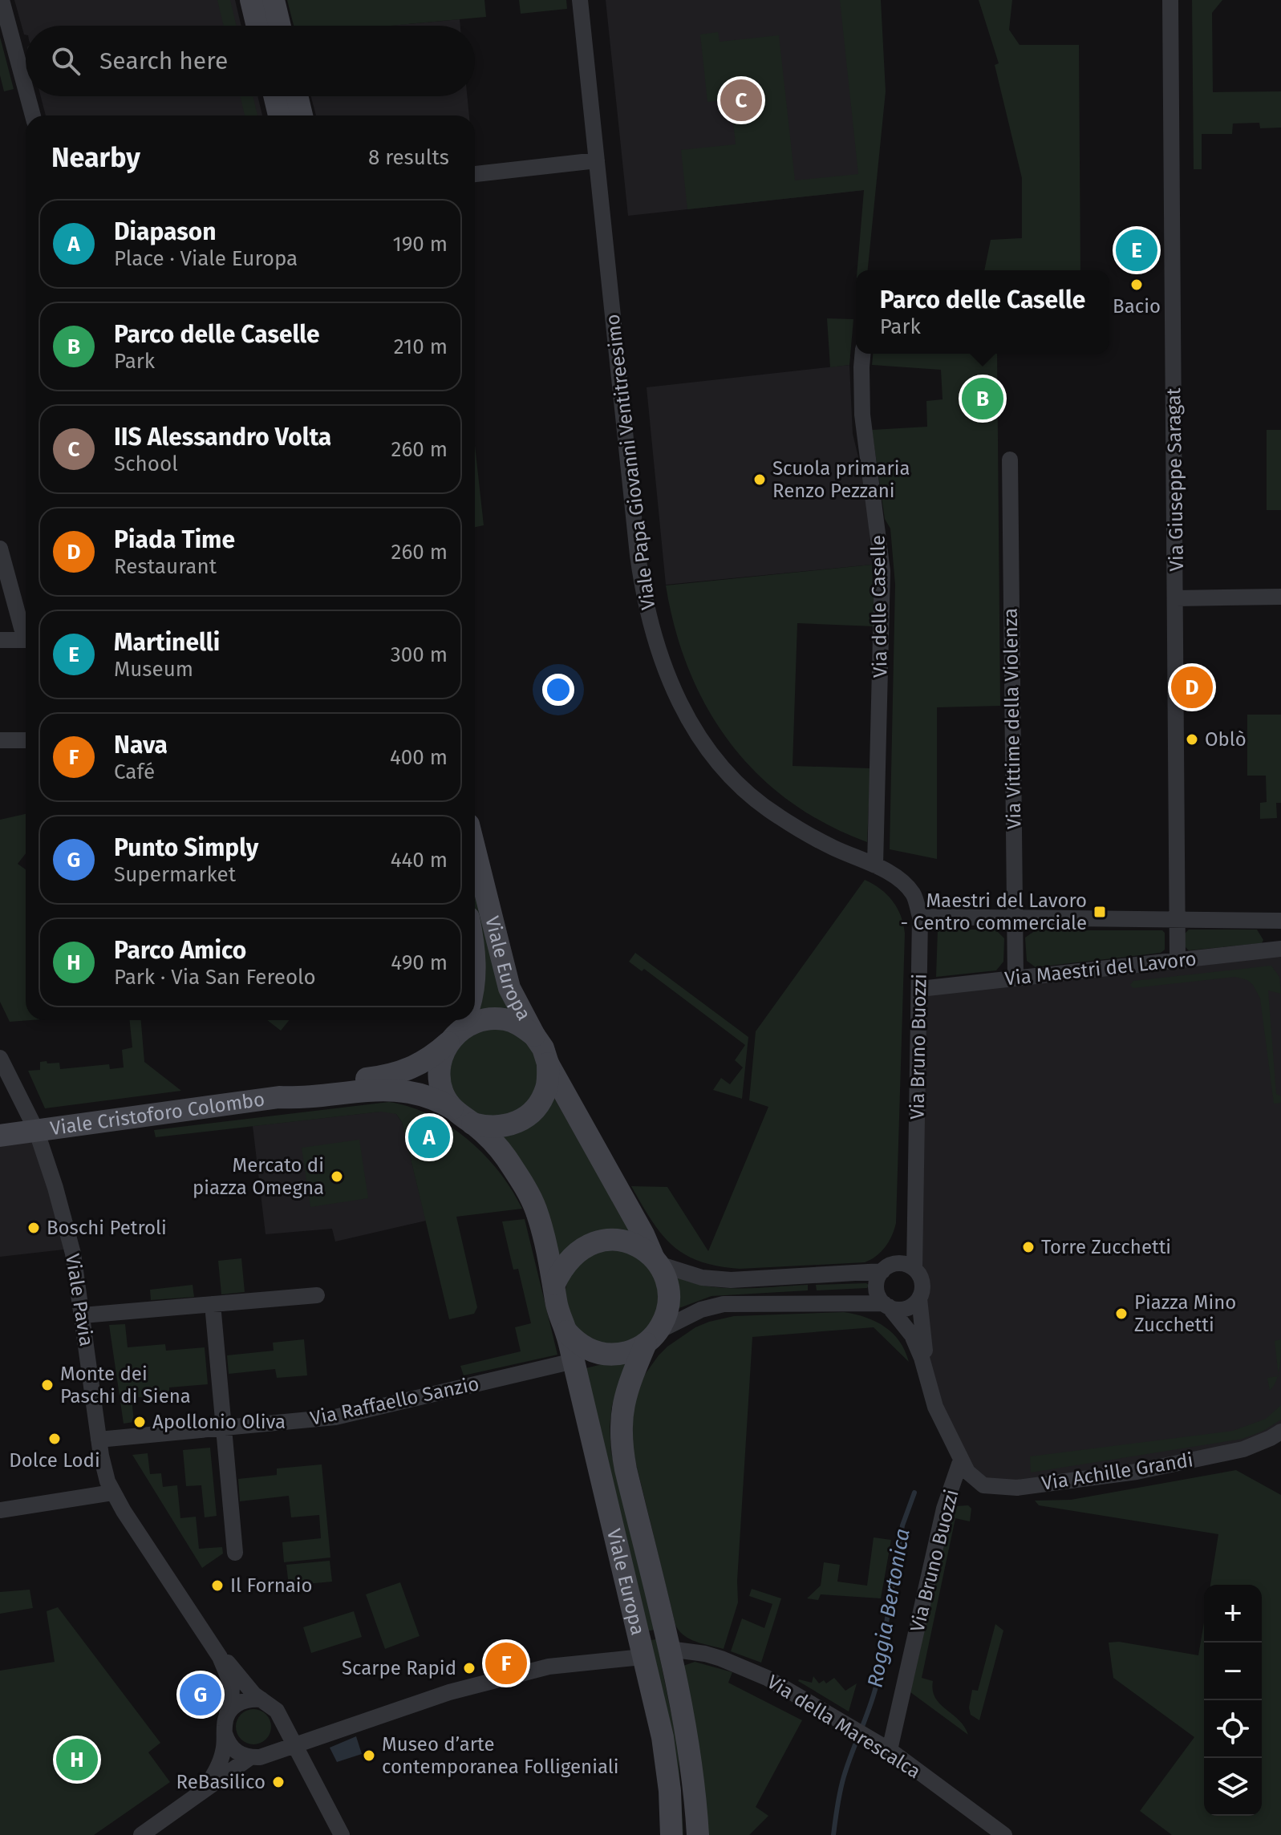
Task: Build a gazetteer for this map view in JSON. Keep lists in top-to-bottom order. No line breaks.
{"streets":{"street":["Viale Papa Giovanni Ventitreesimo","Via Giuseppe Saragat","Via delle Caselle","Via Vittime della Violenza","Viale Europa","Via Maestri del Lavoro","Via Bruno Buozzi","Viale Cristoforo Colombo","Viale Pavia","Via Raffaello Sanzio","Via Achille Grandi","Via della Marescalca"]},"crossings":[["Viale Papa Giovanni Ventitreesimo","Via delle Caselle"],["Viale Papa Giovanni Ventitreesimo","Via Maestri del Lavoro"],["Viale Papa Giovanni Ventitreesimo","Via Bruno Buozzi"],["Via Giuseppe Saragat","Via Maestri del Lavoro"],["Via Vittime della Violenza","Via Maestri del Lavoro"],["Viale Europa","Via Raffaello Sanzio"],["Viale Europa","Via della Marescalca"],["Via Maestri del Lavoro","Via Bruno Buozzi"],["Via Bruno Buozzi","Via Achille Grandi"],["Via Bruno Buozzi","Via della Marescalca"],["Viale Cristoforo Colombo","Viale Pavia"],["Viale Pavia","Via Raffaello Sanzio"]],"water":["Roggia Bertonica"],"places":{"other":["Bacio","Scuola primaria Renzo Pezzani","Oblò","Mercato di piazza Omegna","Boschi Petroli","Torre Zucchetti","Piazza Mino Zucchetti","Monte dei Paschi di Siena","Apollonio Oliva","Dolce Lodi","Il Fornaio","Scarpe Rapid","Museo d’arte contemporanea Folligeniali","ReBasilico"],"transit":["Maestri del Lavoro - Centro commerciale"]},"page":{"search":"Search here","pins":["C","E","B","D","A","F","G","H"],"heading":["Nearby","8 results"],"list":[{"mark":"A","name":"Diapason","note":"Place · Viale Europa","value":"190 m"},{"mark":"B","name":"Parco delle Caselle","note":"Park","value":"210 m"},{"mark":"C","name":"IIS Alessandro Volta","note":"School","value":"260 m"},{"mark":"D","name":"Piada Time","note":"Restaurant","value":"260 m"},{"mark":"E","name":"Martinelli","note":"Museum","value":"300 m"},{"mark":"F","name":"Nava","note":"Café","value":"400 m"},{"mark":"G","name":"Punto Simply","note":"Supermarket","value":"440 m"},{"mark":"H","name":"Parco Amico","note":"Park · Via San Fereolo","value":"490 m"}],"popup":["Parco delle Caselle","Park"],"map_buttons":["+","−"]}}
